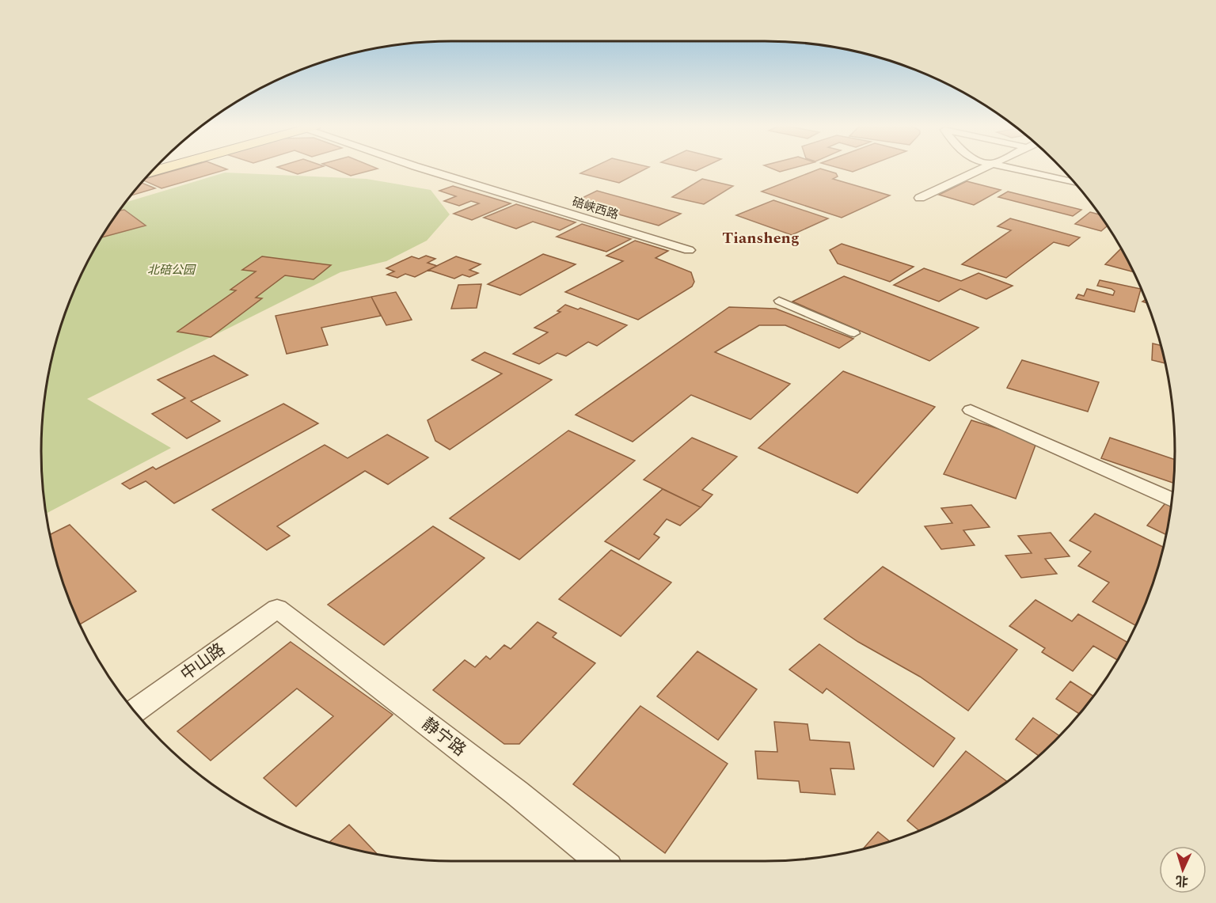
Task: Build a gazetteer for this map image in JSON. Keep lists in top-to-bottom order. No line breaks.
{"streets":{"street":["碚峡西路","中山路","静宁路"]},"crossings":[["中山路","静宁路"]],"districts":["Tiansheng"],"parks":["北碚公园"],"north":"bottom"}
